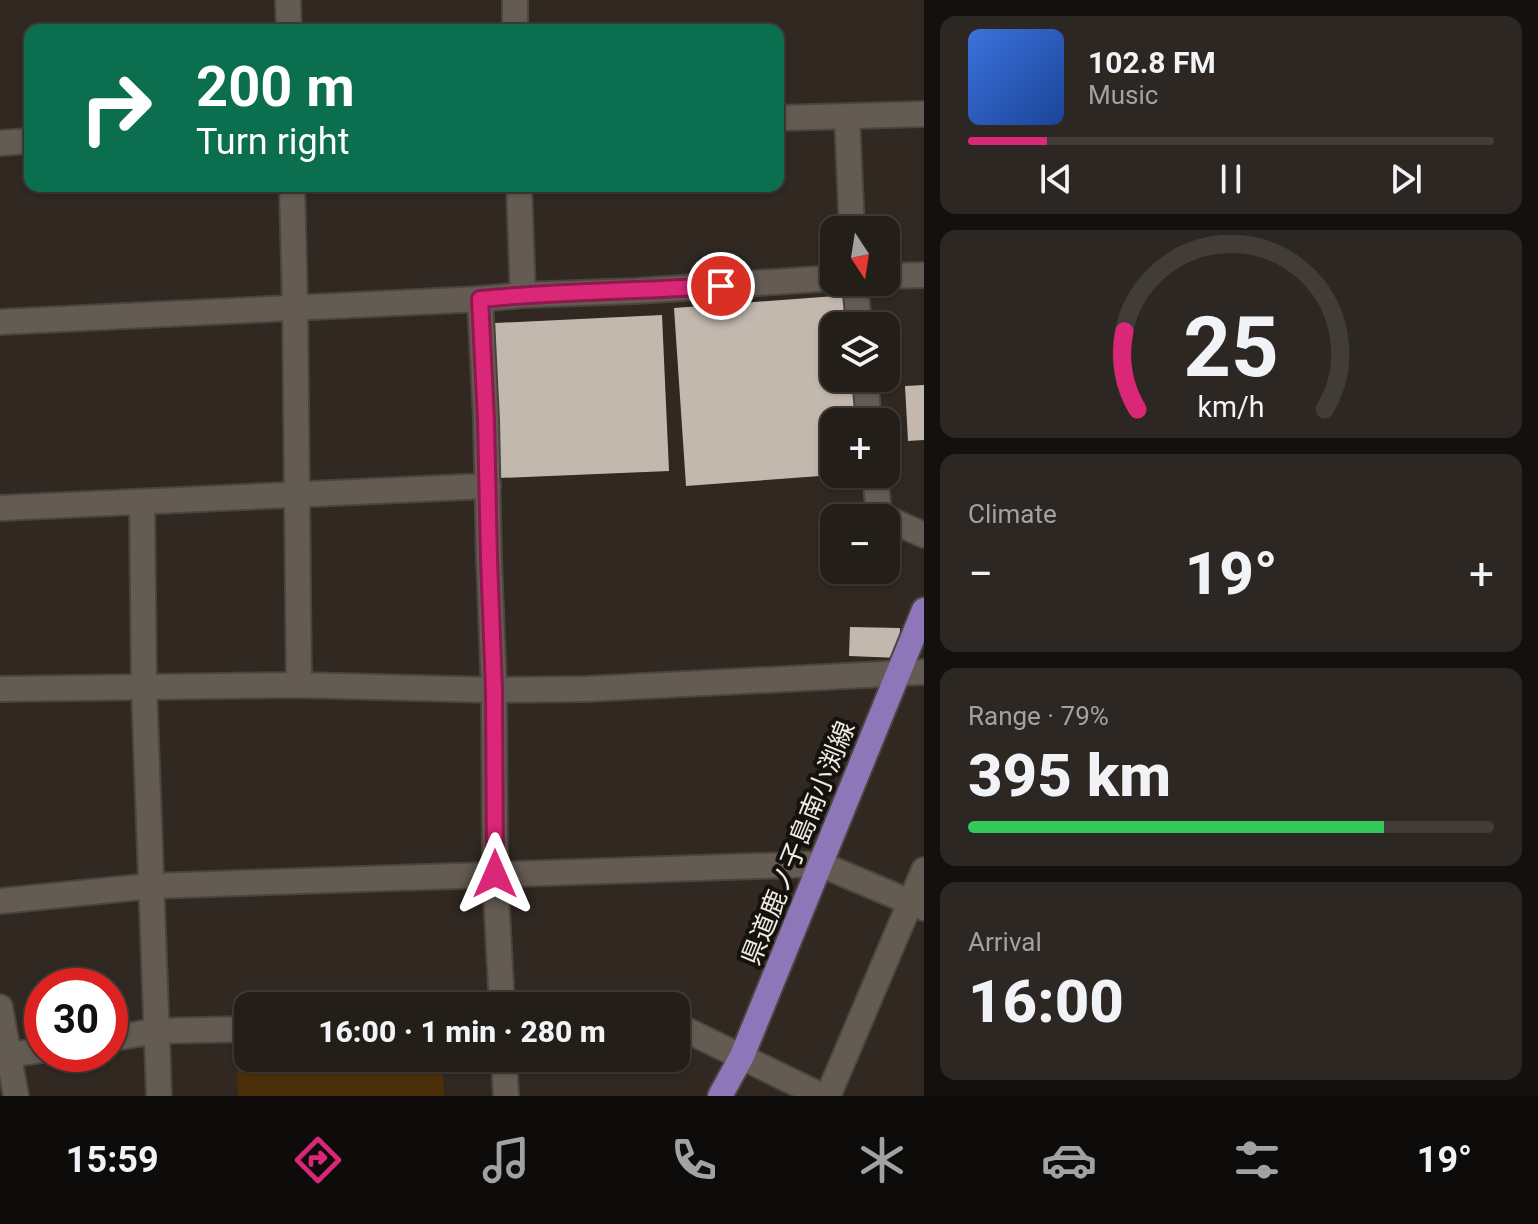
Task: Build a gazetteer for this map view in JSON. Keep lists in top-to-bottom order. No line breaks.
{"streets":{"main road":["県道鹿ノ子島南小渕線"]},"north":"bottom","page":{"turn":["200 m","Turn right"],"song":["102.8 FM","Music"],"map_buttons":["+","−"],"tile":["Climate",["Range · 79%","395 km"],["Arrival","16:00"]],"heat":["−","19°","+"],"limit":"30","trip":"16:00 · 1 min · 280 m","tabs":["15:59","19°"],"gauge":["25","km/h"]}}
